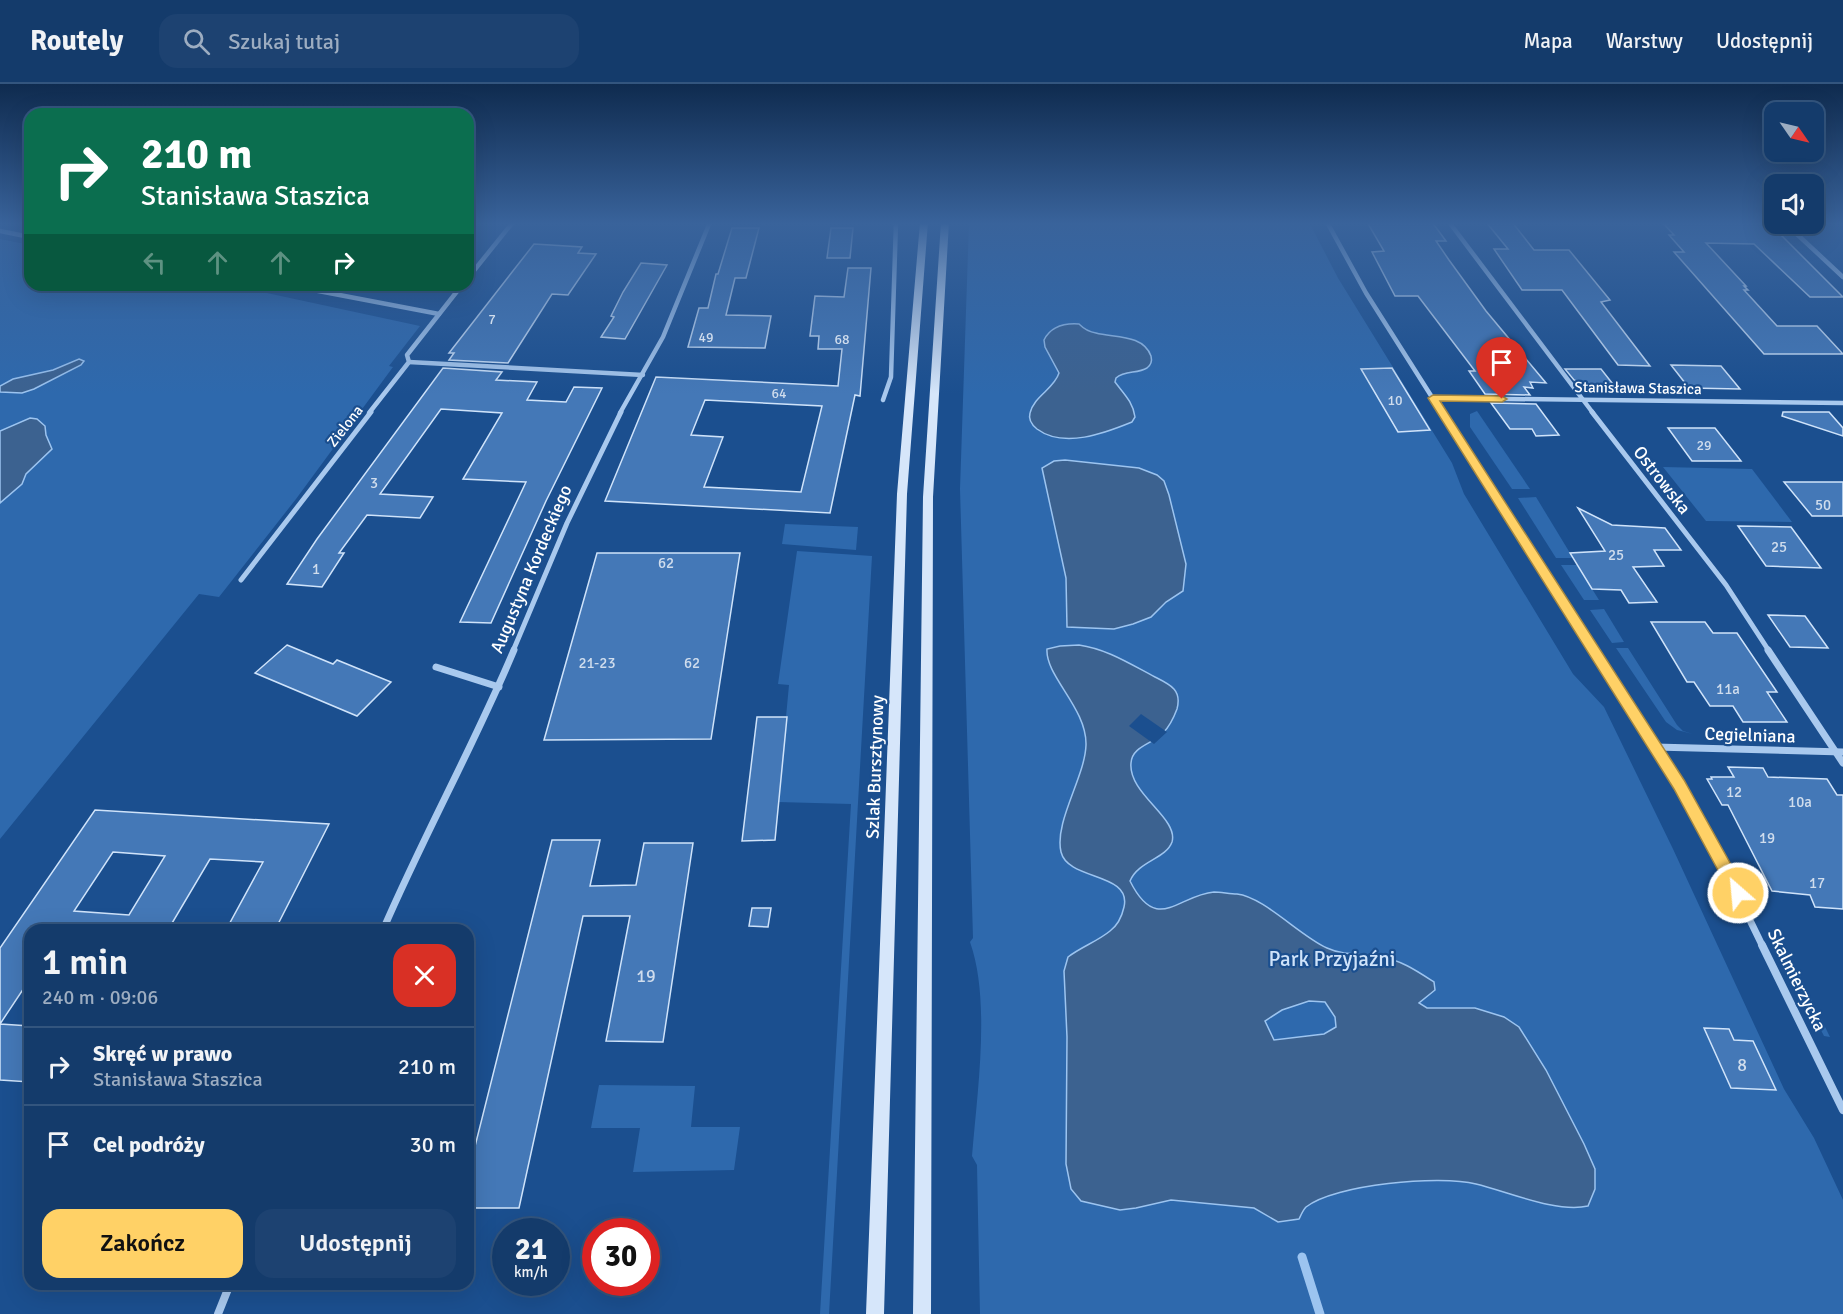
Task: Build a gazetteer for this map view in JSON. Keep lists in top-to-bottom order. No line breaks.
{"streets":{"main road":["Szlak Bursztynowy"],"street":["Stanisława Staszica","Zielona","Ostrowska","Augustyna Kordeckiego","Cegielniana","Skalmierzycka"]},"crossings":[["Stanisława Staszica","Ostrowska"],["Stanisława Staszica","Skalmierzycka"],["Ostrowska","Cegielniana"],["Cegielniana","Skalmierzycka"]],"parks":["Park Przyjaźni"],"house_numbers":["7","49","68","64","10","29","3","50","25","25","62","1","21-23","62","11a","12","10a","19","17","19","8"],"north":"bottom right","page":{"header":"Routely","search":"Szukaj tutaj","nav":["Mapa","Warstwy","Udostępnij"],"turn":["210 m","Stanisława Staszica"],"heading":["1 min","240 m · 09:06"],"list":[{"name":"Skręć w prawo","note":"Stanisława Staszica","value":"210 m"},{"name":"Cel podróży","value":"30 m"}],"buttons":["Zakończ","Udostępnij"],"speed":"21 km/h","limit":"30"}}
